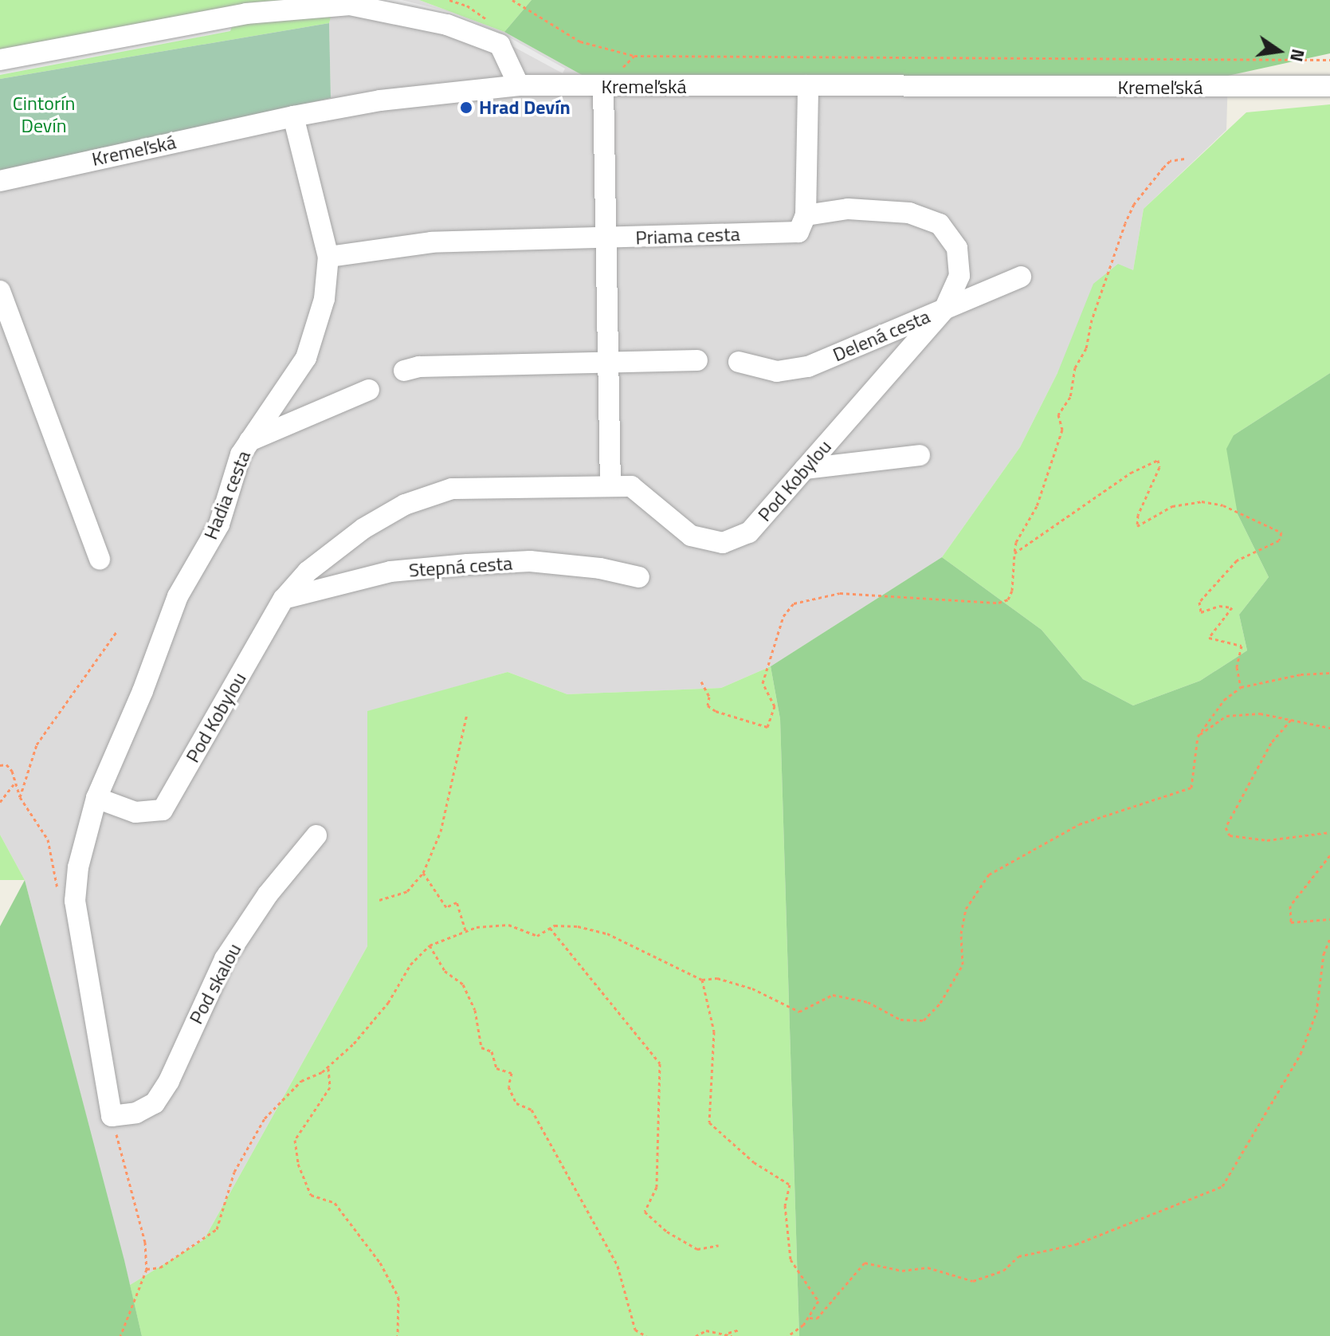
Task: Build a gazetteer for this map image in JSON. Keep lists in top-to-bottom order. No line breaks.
{"streets":{"street":["Kremeľská","Priama cesta","Delená cesta","Pod Kobylou","Hadia cesta","Stepná cesta","Pod skalou"]},"crossings":[["Kremeľská","Hadia cesta"],["Priama cesta","Hadia cesta"],["Delená cesta","Pod Kobylou"],["Pod Kobylou","Hadia cesta"],["Pod Kobylou","Stepná cesta"]],"parks":["Cintorín Devín"],"places":["Hrad Devín"],"north":"right"}
